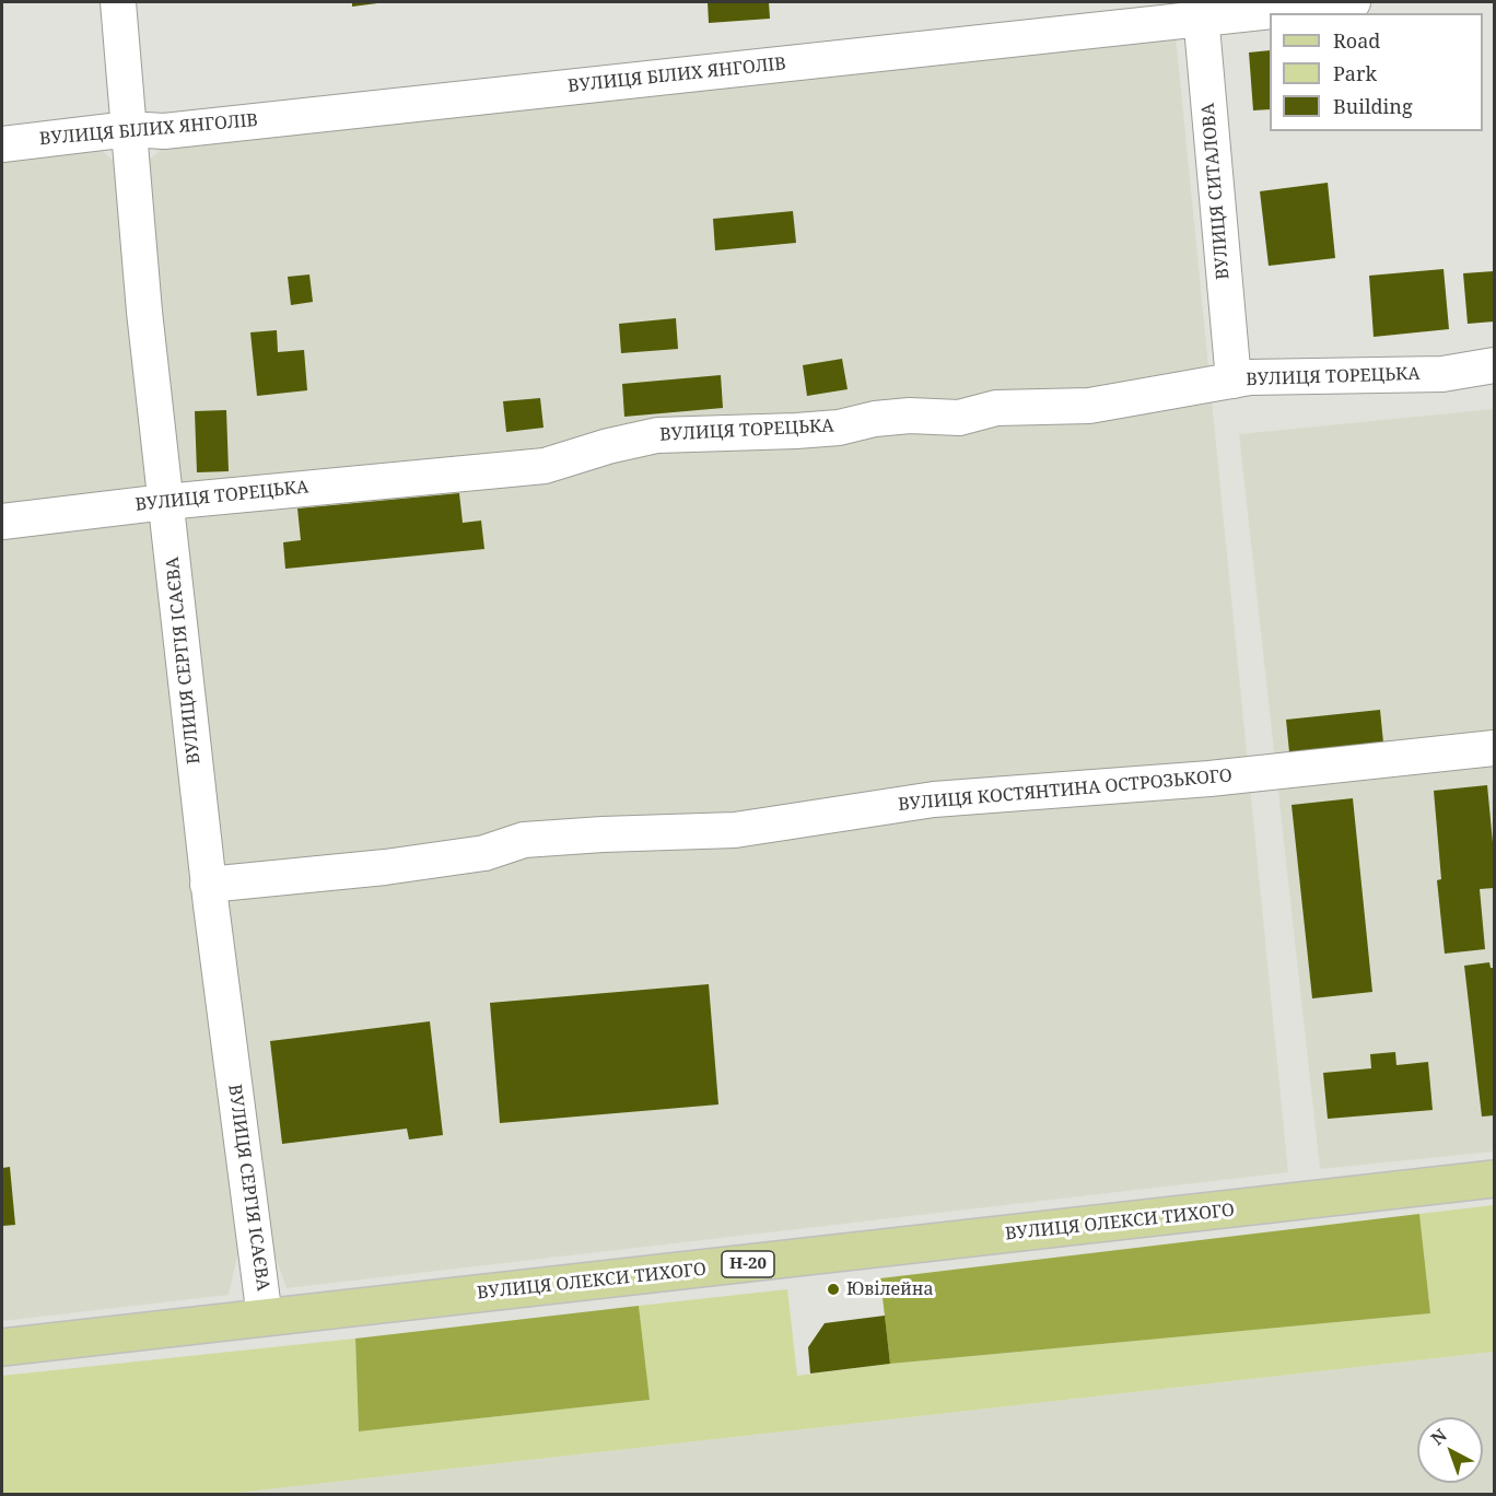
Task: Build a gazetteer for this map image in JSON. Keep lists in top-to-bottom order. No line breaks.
{"streets":{"main road":["ВУЛИЦЯ ОЛЕКСИ ТИХОГО","Н-20"],"street":["ВУЛИЦЯ БІЛИХ ЯНГОЛІВ","ВУЛИЦЯ СИТАЛОВА","ВУЛИЦЯ ТОРЕЦЬКА","ВУЛИЦЯ СЕРГІЯ ІСАЄВА","ВУЛИЦЯ КОСТЯНТИНА ОСТРОЗЬКОГО"]},"crossings":[["ВУЛИЦЯ БІЛИХ ЯНГОЛІВ","ВУЛИЦЯ СИТАЛОВА"],["ВУЛИЦЯ БІЛИХ ЯНГОЛІВ","ВУЛИЦЯ СЕРГІЯ ІСАЄВА"],["ВУЛИЦЯ СИТАЛОВА","ВУЛИЦЯ ТОРЕЦЬКА"],["ВУЛИЦЯ ТОРЕЦЬКА","ВУЛИЦЯ СЕРГІЯ ІСАЄВА"],["ВУЛИЦЯ СЕРГІЯ ІСАЄВА","ВУЛИЦЯ КОСТЯНТИНА ОСТРОЗЬКОГО"],["ВУЛИЦЯ СЕРГІЯ ІСАЄВА","ВУЛИЦЯ ОЛЕКСИ ТИХОГО"]],"places":["Ювілейна"],"legend":["Road","Park","Building"],"north":"top left"}
